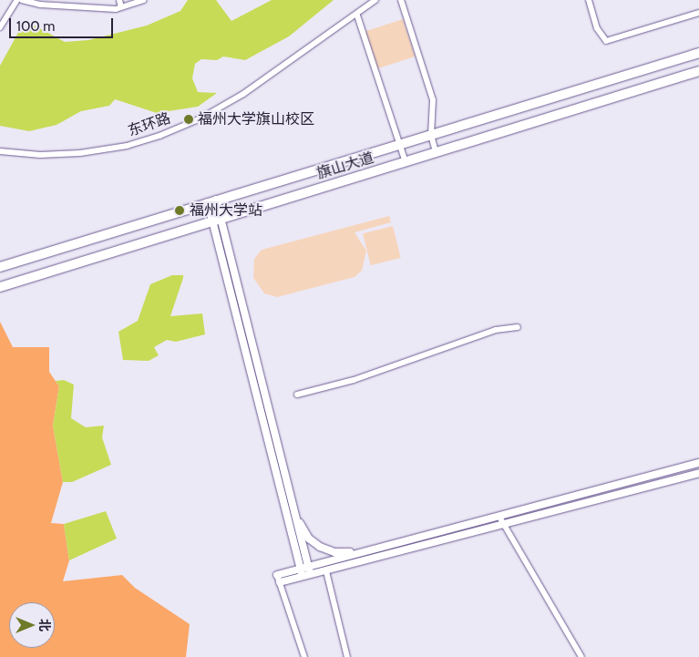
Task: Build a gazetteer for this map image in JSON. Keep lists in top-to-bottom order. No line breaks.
{"streets":{"highway":["旗山大道"],"street":["东环路"]},"places":["福州大学旗山校区","福州大学站"],"scale_bar":"100 m","north":"right"}
